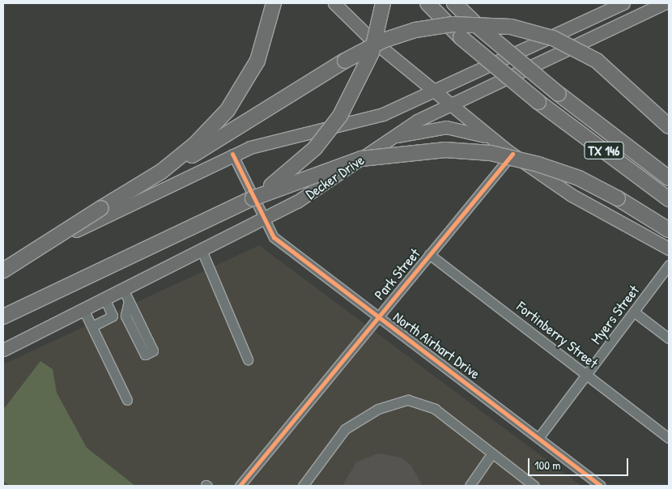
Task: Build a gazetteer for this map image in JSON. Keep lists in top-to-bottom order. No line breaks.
{"streets":{"highway":["TX 146"],"main road":["Decker Drive"],"street":["Park Street","Myers Street","Fortinberry Street","North Airhart Drive"]},"crossings":[["Decker Drive","North Airhart Drive"],["Park Street","Fortinberry Street"],["Park Street","North Airhart Drive"],["Myers Street","Fortinberry Street"],["Myers Street","North Airhart Drive"]],"scale_bar":"100 m"}
